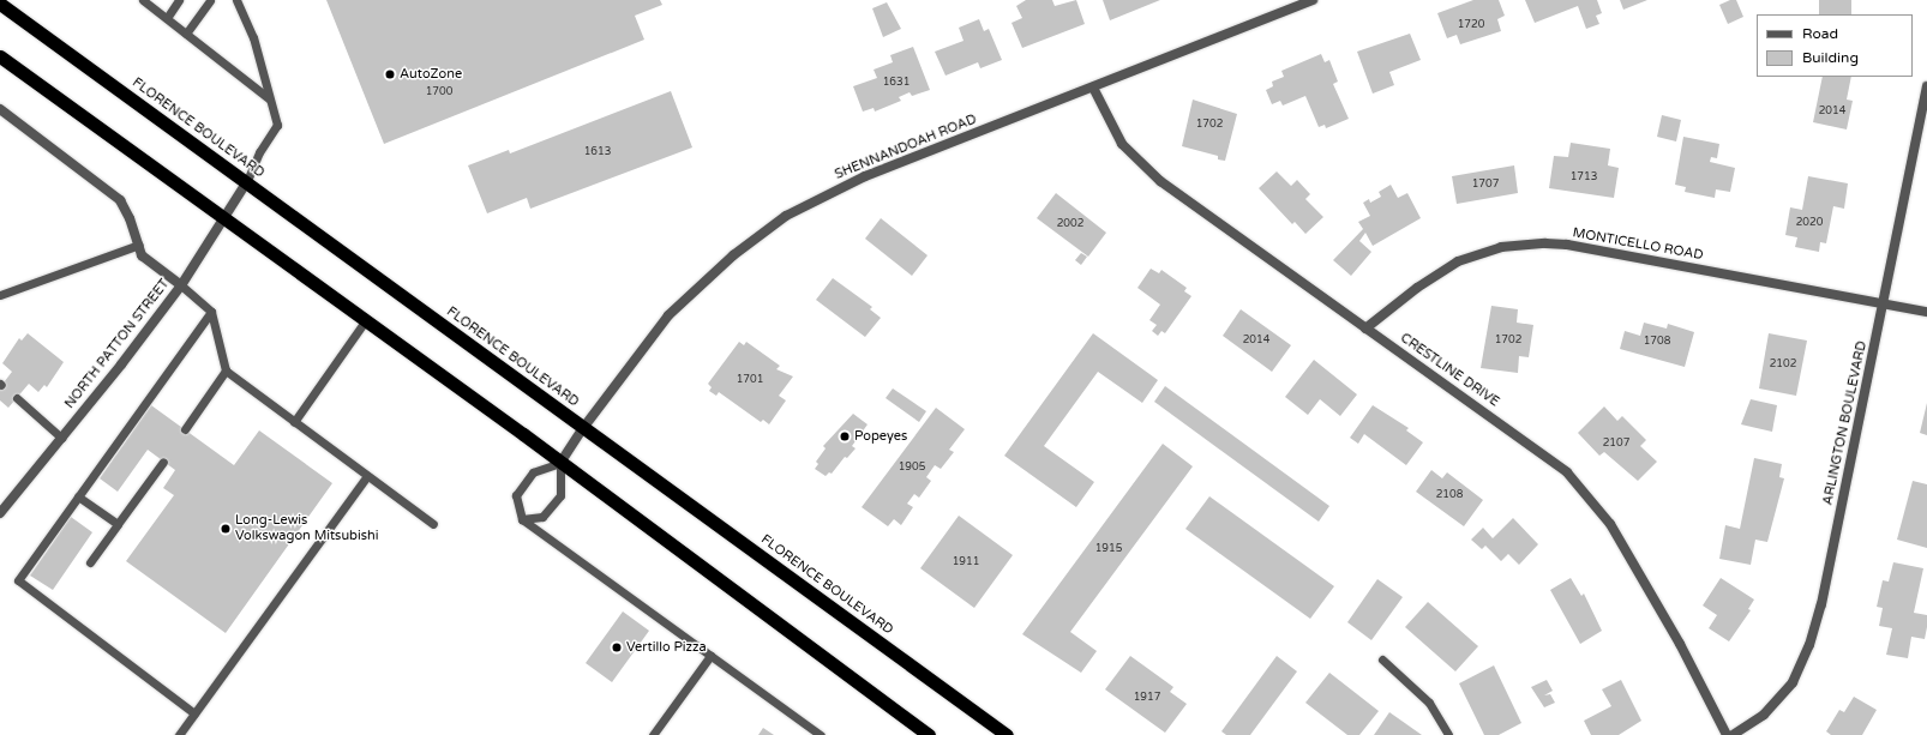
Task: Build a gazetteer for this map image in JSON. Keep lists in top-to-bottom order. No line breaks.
{"streets":{"highway":["FLORENCE BOULEVARD"],"street":["SHENNANDOAH ROAD","MONTICELLO ROAD","NORTH PATTON STREET","CRESTLINE DRIVE","ARLINGTON BOULEVARD"]},"crossings":[["FLORENCE BOULEVARD","SHENNANDOAH ROAD"],["FLORENCE BOULEVARD","NORTH PATTON STREET"],["SHENNANDOAH ROAD","CRESTLINE DRIVE"],["MONTICELLO ROAD","CRESTLINE DRIVE"],["MONTICELLO ROAD","ARLINGTON BOULEVARD"]],"places":["AutoZone","Popeyes","Long-Lewis Volkswagon Mitsubishi","Vertillo Pizza"],"house_numbers":["1720","1631","1700","2014","1702","1613","1713","1707","2020","2002","2014","1702","1708","2102","1701","2107","1905","2108","1915","1911","1917"],"legend":["Road","Building"]}
